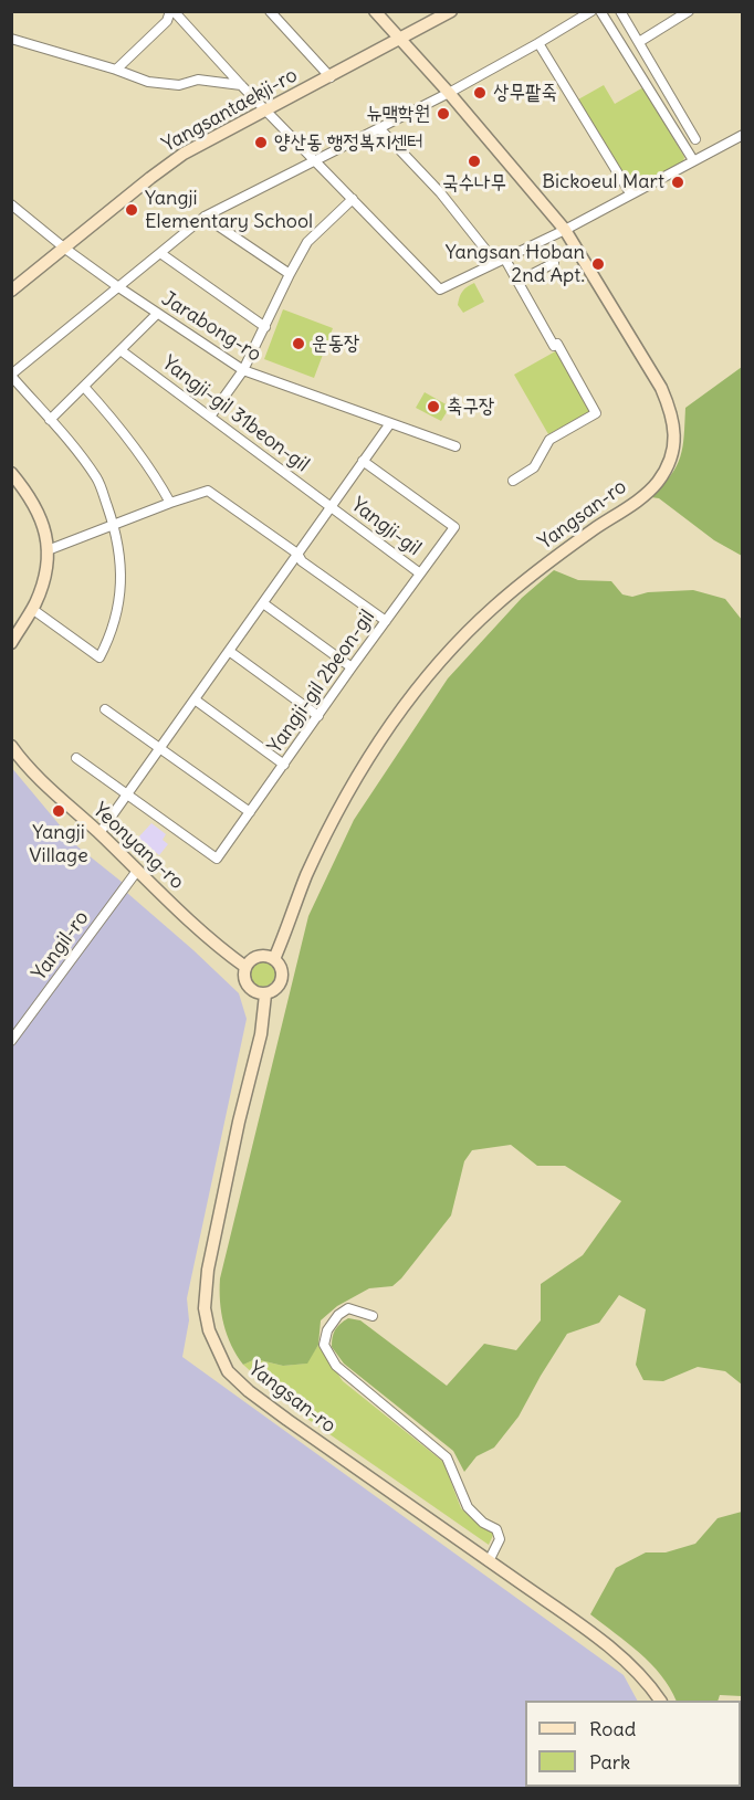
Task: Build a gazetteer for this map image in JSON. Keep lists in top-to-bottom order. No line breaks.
{"streets":{"street":["Yangsantaekji-ro","Jarabong-ro","Yangji-gil 31beon-gil","Yangsan-ro","Yangji-gil","Yangji-gil 2beon-gil","Yeonyang-ro","Yangil-ro"]},"crossings":[["Yangsantaekji-ro","Jarabong-ro"],["Yangsantaekji-ro","Yangsan-ro"],["Jarabong-ro","Yangji-gil"],["Yangji-gil 31beon-gil","Yangji-gil"],["Yangsan-ro","Yeonyang-ro"],["Yangji-gil","Yangji-gil 2beon-gil"],["Yangji-gil","Yeonyang-ro"],["Yeonyang-ro","Yangil-ro"]],"places":["상무팥죽","뉴맥학원","양산동 행정복지센터","국수나무","Bickoeul Mart","Yangji Elementary School","Yangsan Hoban 2nd Apt.","운동장","축구장","Yangji Village"],"legend":["Road","Park"]}
